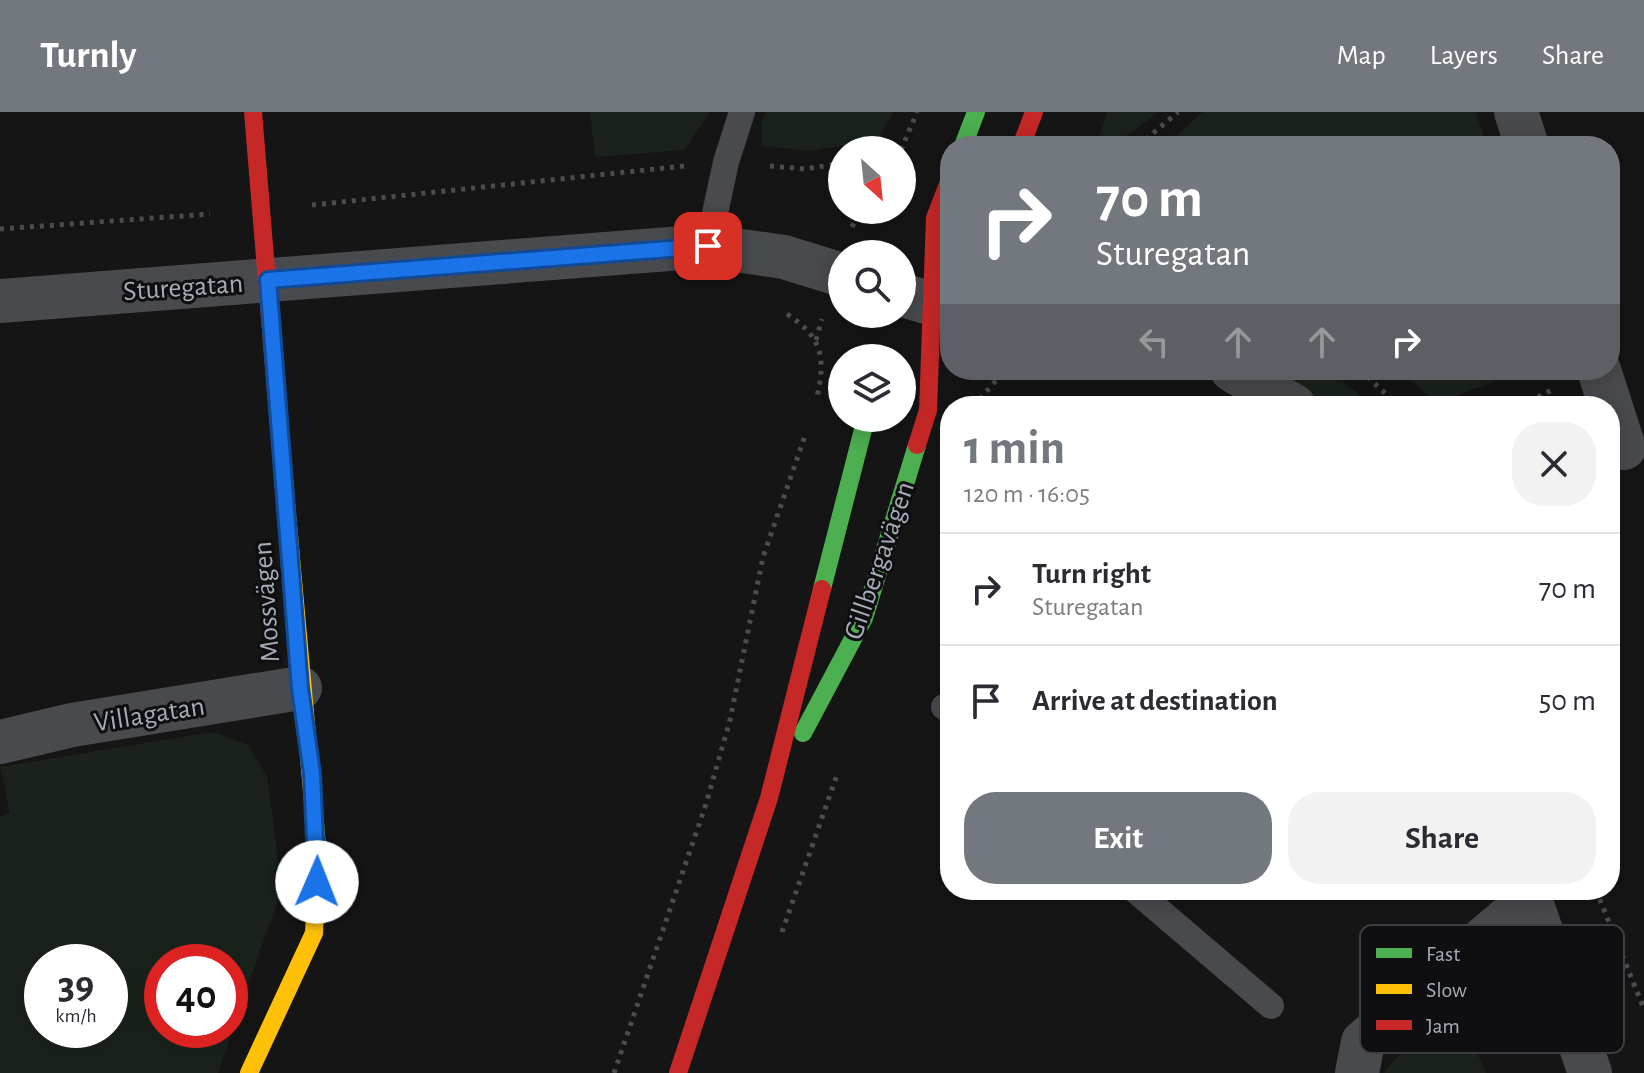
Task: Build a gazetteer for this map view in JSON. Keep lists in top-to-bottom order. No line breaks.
{"streets":{"street":["Sturegatan","Gillbergavägen","Mossvägen","Villagatan"]},"crossings":[["Sturegatan","Mossvägen"],["Mossvägen","Villagatan"]],"legend":["Fast","Slow","Jam"],"north":"bottom right","page":{"header":"Turnly","nav":["Map","Layers","Share"],"turn":["70 m","Sturegatan"],"heading":["1 min","120 m · 16:05"],"list":[{"name":"Turn right","note":"Sturegatan","value":"70 m"},{"name":"Arrive at destination","value":"50 m"}],"buttons":["Exit","Share"],"speed":"39 km/h","limit":"40"}}
